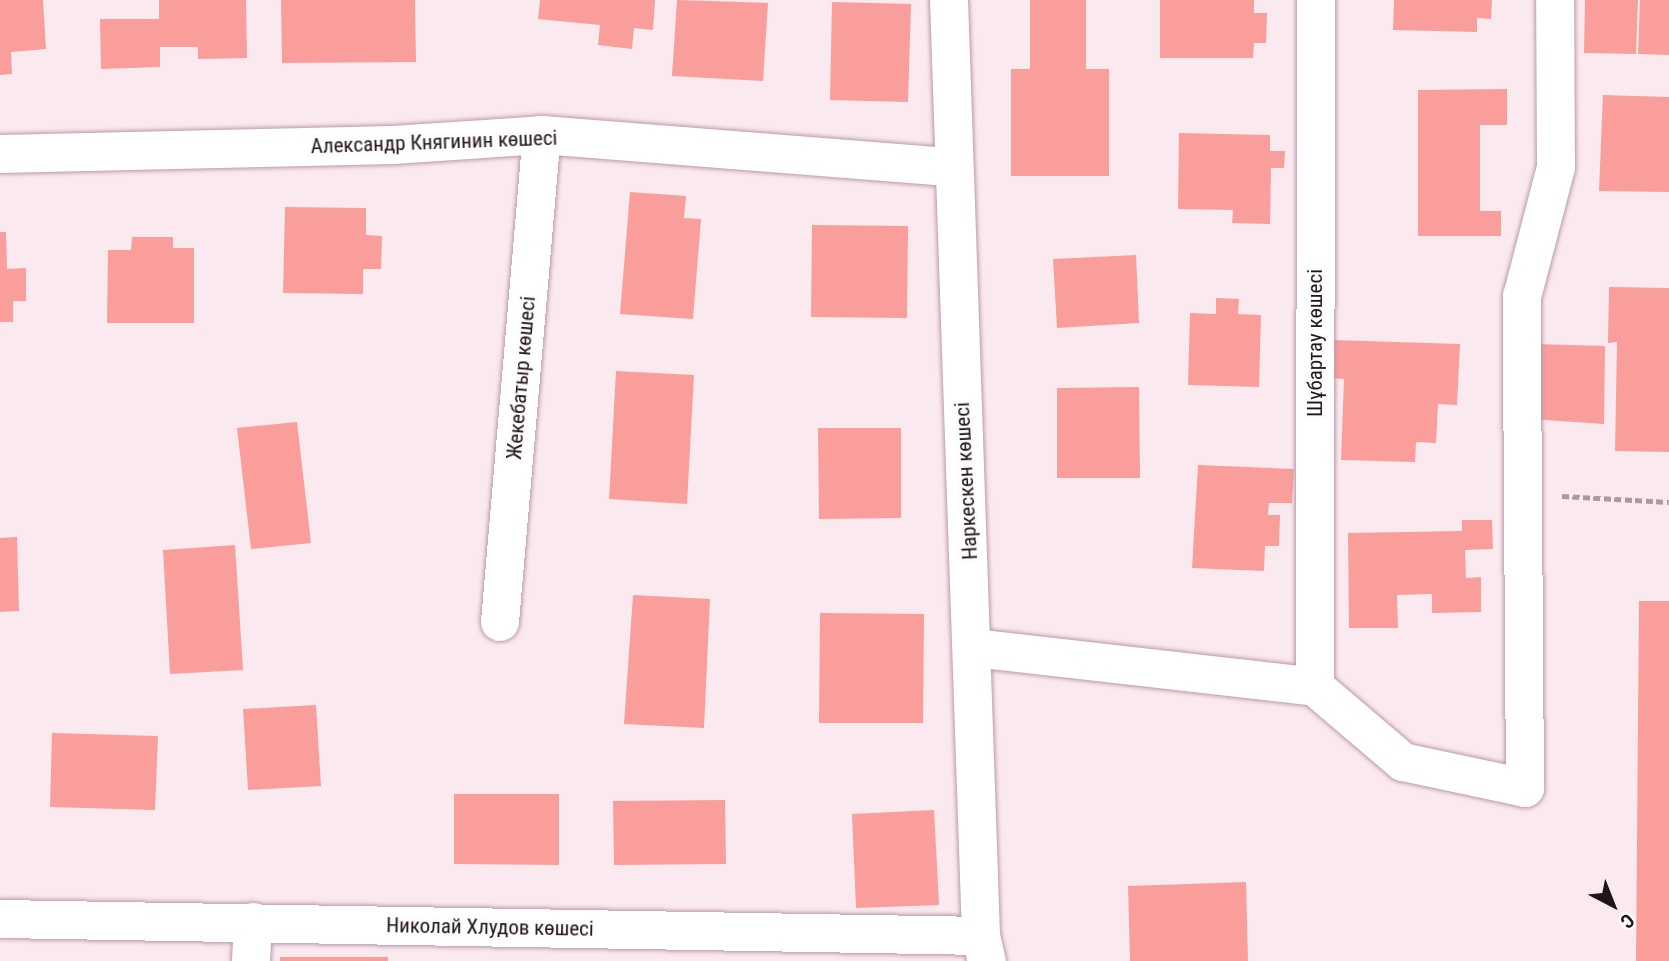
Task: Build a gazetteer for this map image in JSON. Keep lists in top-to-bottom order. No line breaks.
{"streets":{"street":["Александр Княгинин көшесі","Шұбартау көшесі","Жекебатыр көшесі","Наркескен көшесі","Николай Хлудов көшесі"]},"crossings":[["Александр Княгинин көшесі","Жекебатыр көшесі"],["Александр Княгинин көшесі","Наркескен көшесі"],["Наркескен көшесі","Николай Хлудов көшесі"]],"north":"bottom right"}
